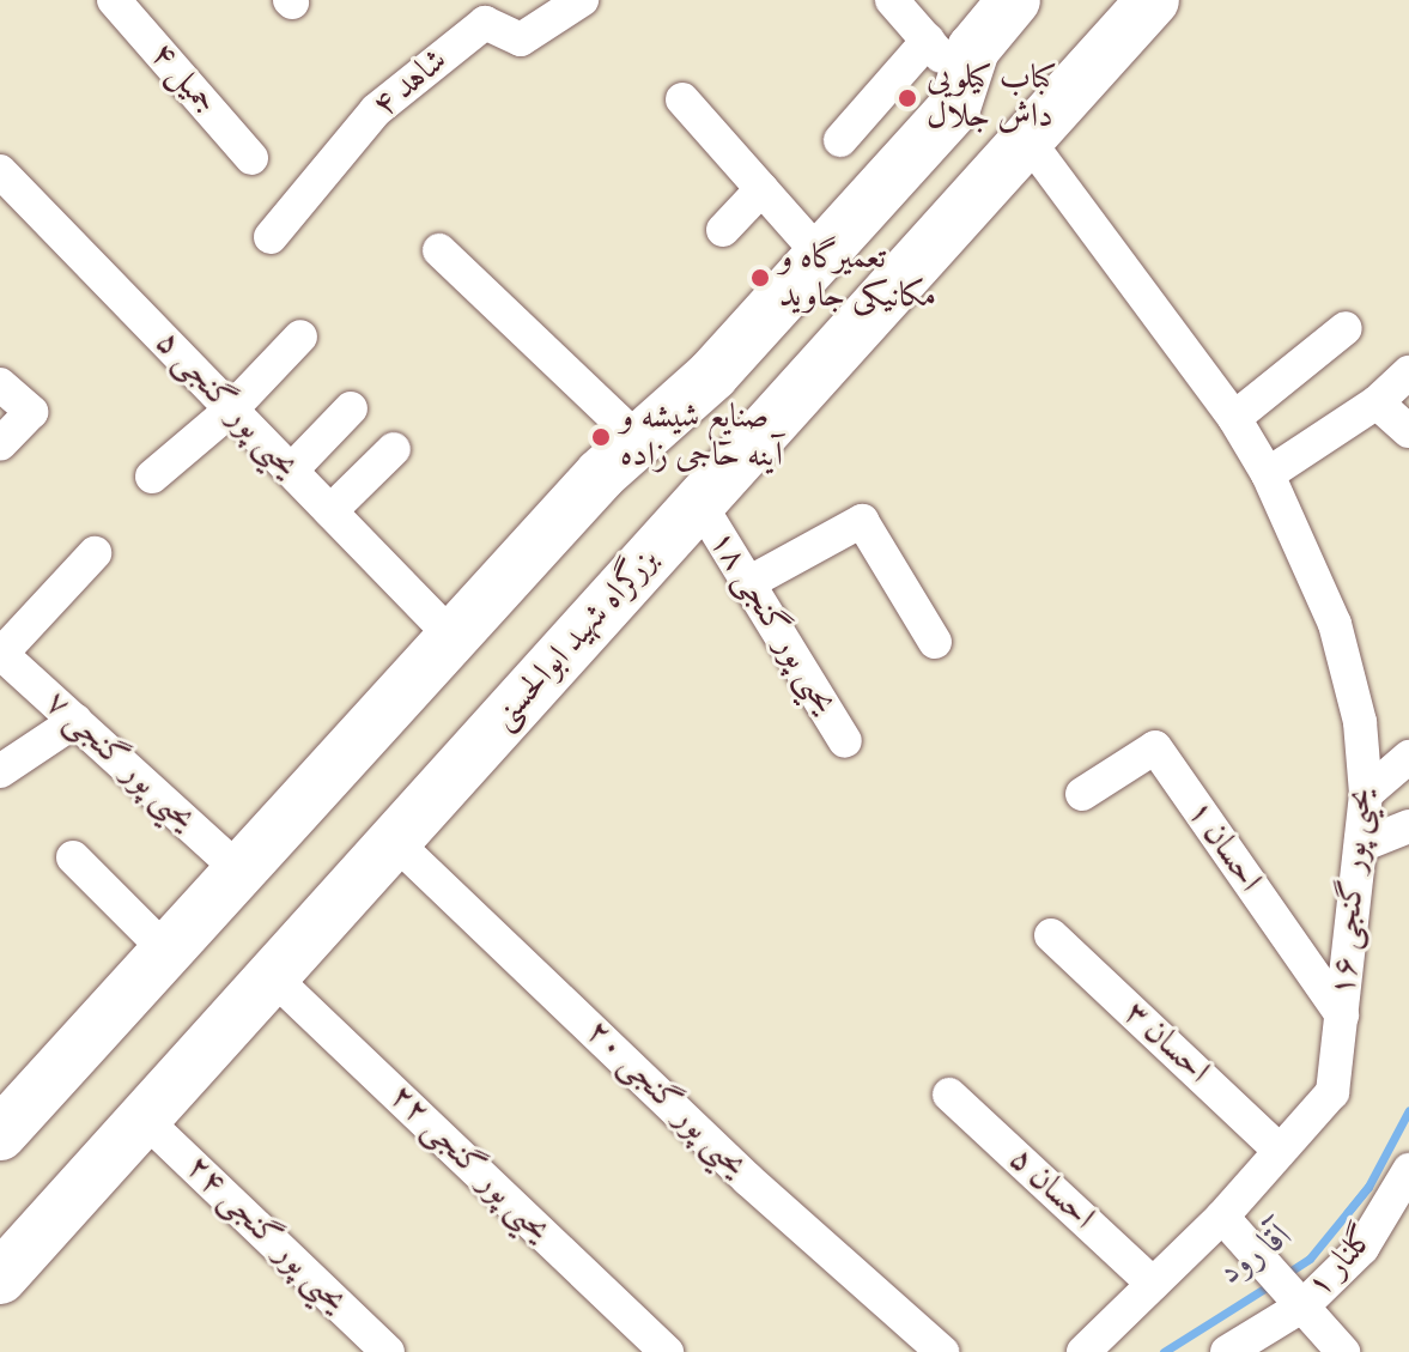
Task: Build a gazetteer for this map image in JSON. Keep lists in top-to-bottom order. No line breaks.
{"streets":{"main road":["بزرگراه شهید ابوالحسنی"],"street":["جمیل ۴","شاهد ۴","یحیی پور گنجی ۵","یحیی پور گنجی ۱۸","یحیی پور گنجی ۷","احسان ۱","یحیی پور گنجی ۱۶","احسان ۳","یحیی پور گنجی ۲۰","یحیی پور گنجی ۲۲","احسان ۵","یحیی پور گنجی ۲۴","گلنار ۱"]},"crossings":[["یحیی پور گنجی ۱۸","بزرگراه شهید ابوالحسنی"],["بزرگراه شهید ابوالحسنی","یحیی پور گنجی ۱۶"],["بزرگراه شهید ابوالحسنی","یحیی پور گنجی ۲۰"],["بزرگراه شهید ابوالحسنی","یحیی پور گنجی ۲۲"],["بزرگراه شهید ابوالحسنی","یحیی پور گنجی ۲۴"],["احسان ۱","یحیی پور گنجی ۱۶"],["یحیی پور گنجی ۱۶","احسان ۳"],["یحیی پور گنجی ۱۶","احسان ۵"]],"water":["آقا رود"],"places":["کباب کیلویی داش جلال","تعمیرگاه و مکانیکی جاوید","صنایع شیشه و آینه حاجی زاده"]}
